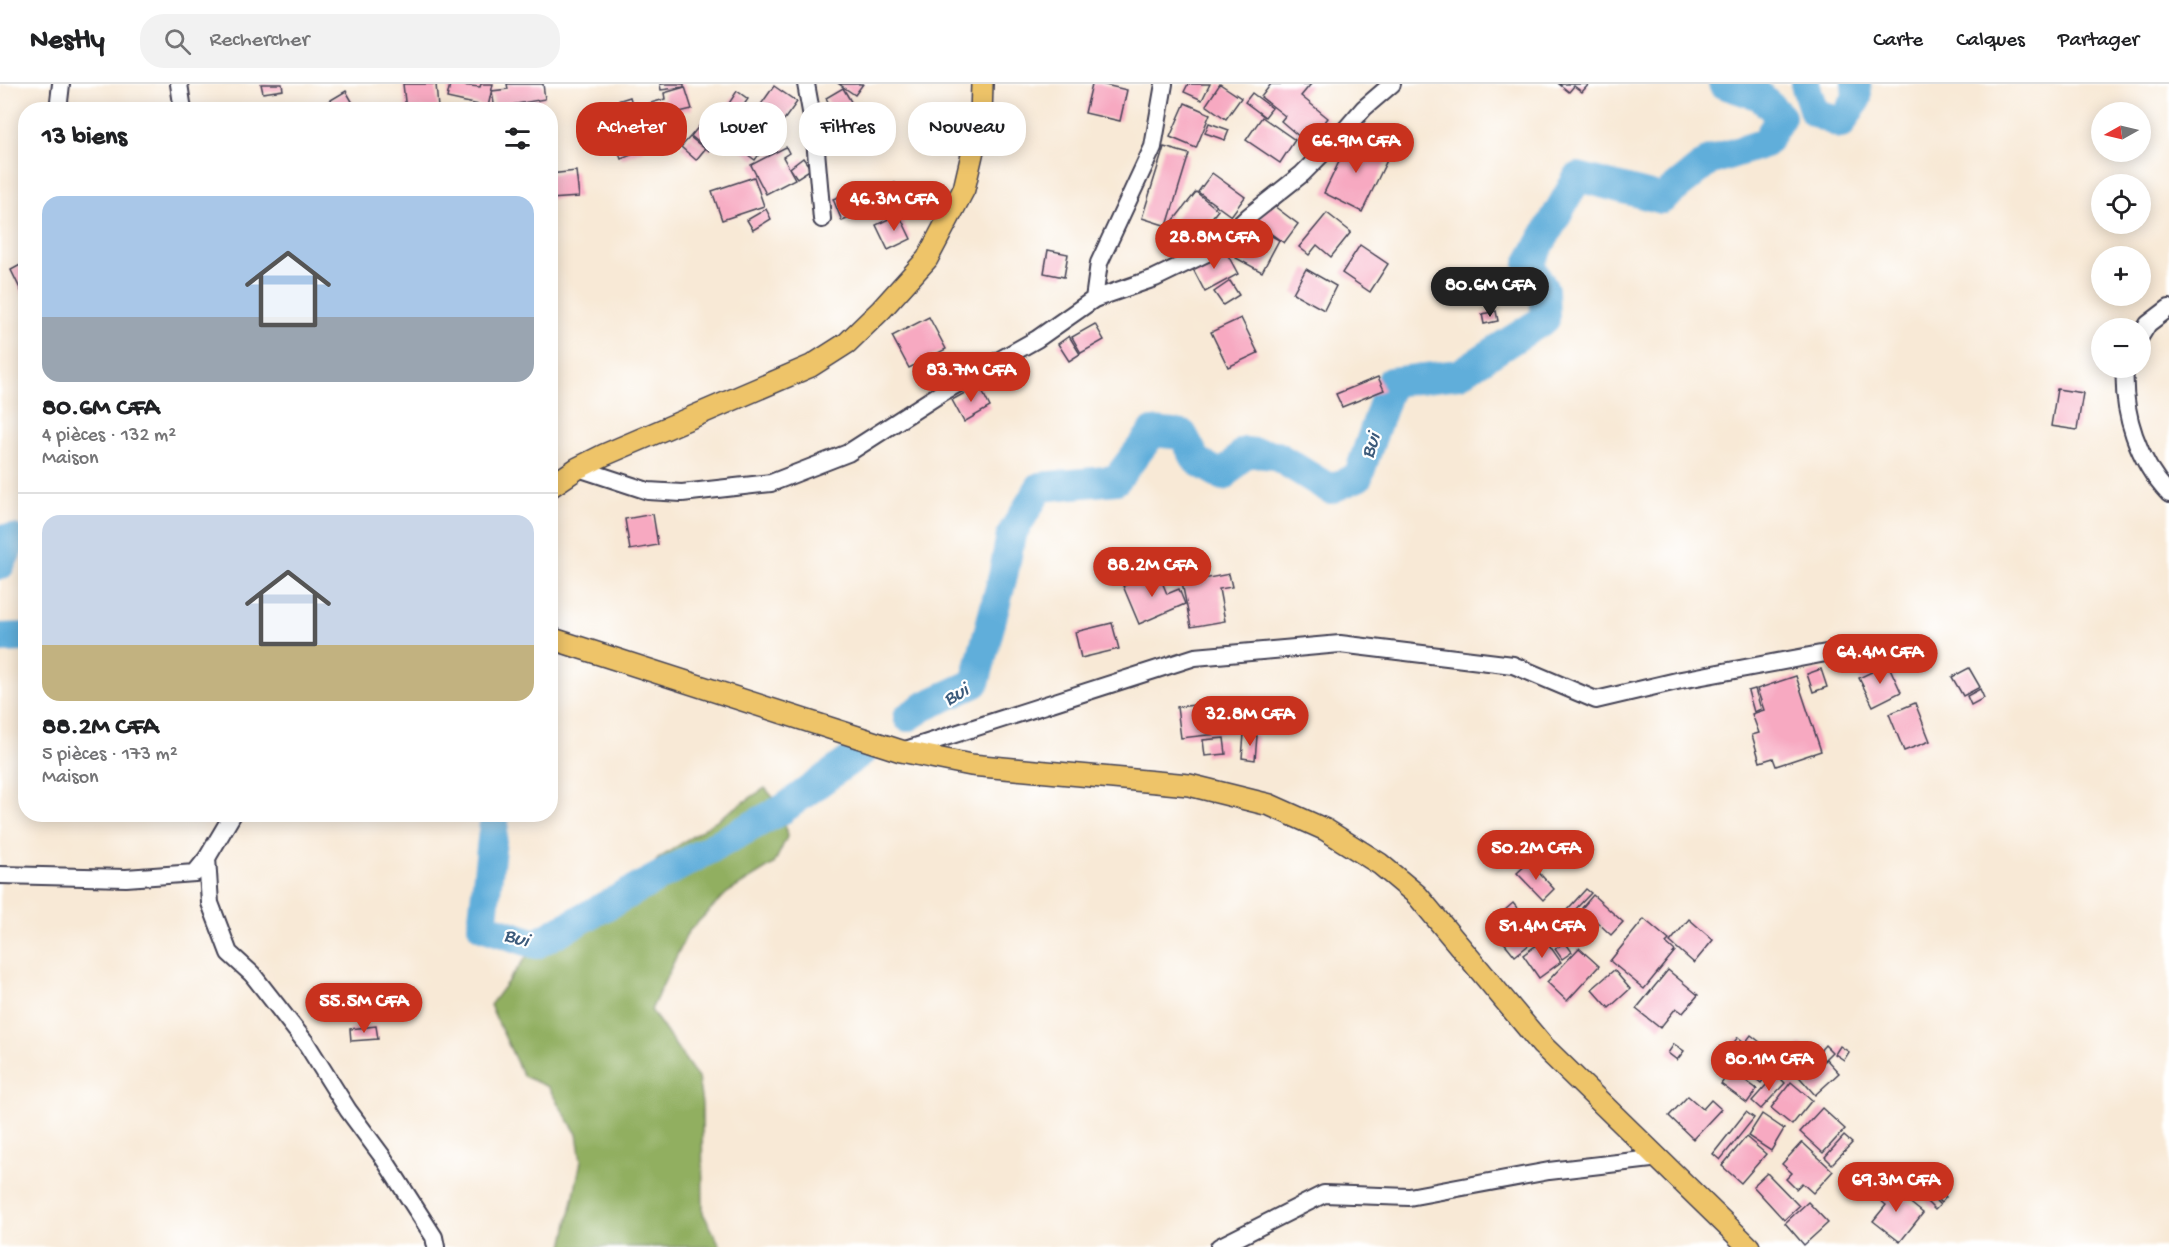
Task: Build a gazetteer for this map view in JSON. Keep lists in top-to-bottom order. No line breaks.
{"water":["Bui"],"north":"left","page":{"header":"Nestly","search":"Rechercher","nav":["Carte","Calques","Partager"],"map_buttons":["+","−"],"chip":["Acheter","Louer","Filtres","Nouveau"],"heading":"13 biens","price":["66.9M CFA","46.3M CFA","28.8M CFA","80.6M CFA","83.7M CFA","88.2M CFA","64.4M CFA","32.8M CFA","50.2M CFA","51.4M CFA","55.5M CFA","80.1M CFA","69.3M CFA"],"list":[{"name":"80.6M CFA","note":"4 pièces · 132 m² · Maison"},{"name":"88.2M CFA","note":"5 pièces · 173 m² · Maison"}]}}
